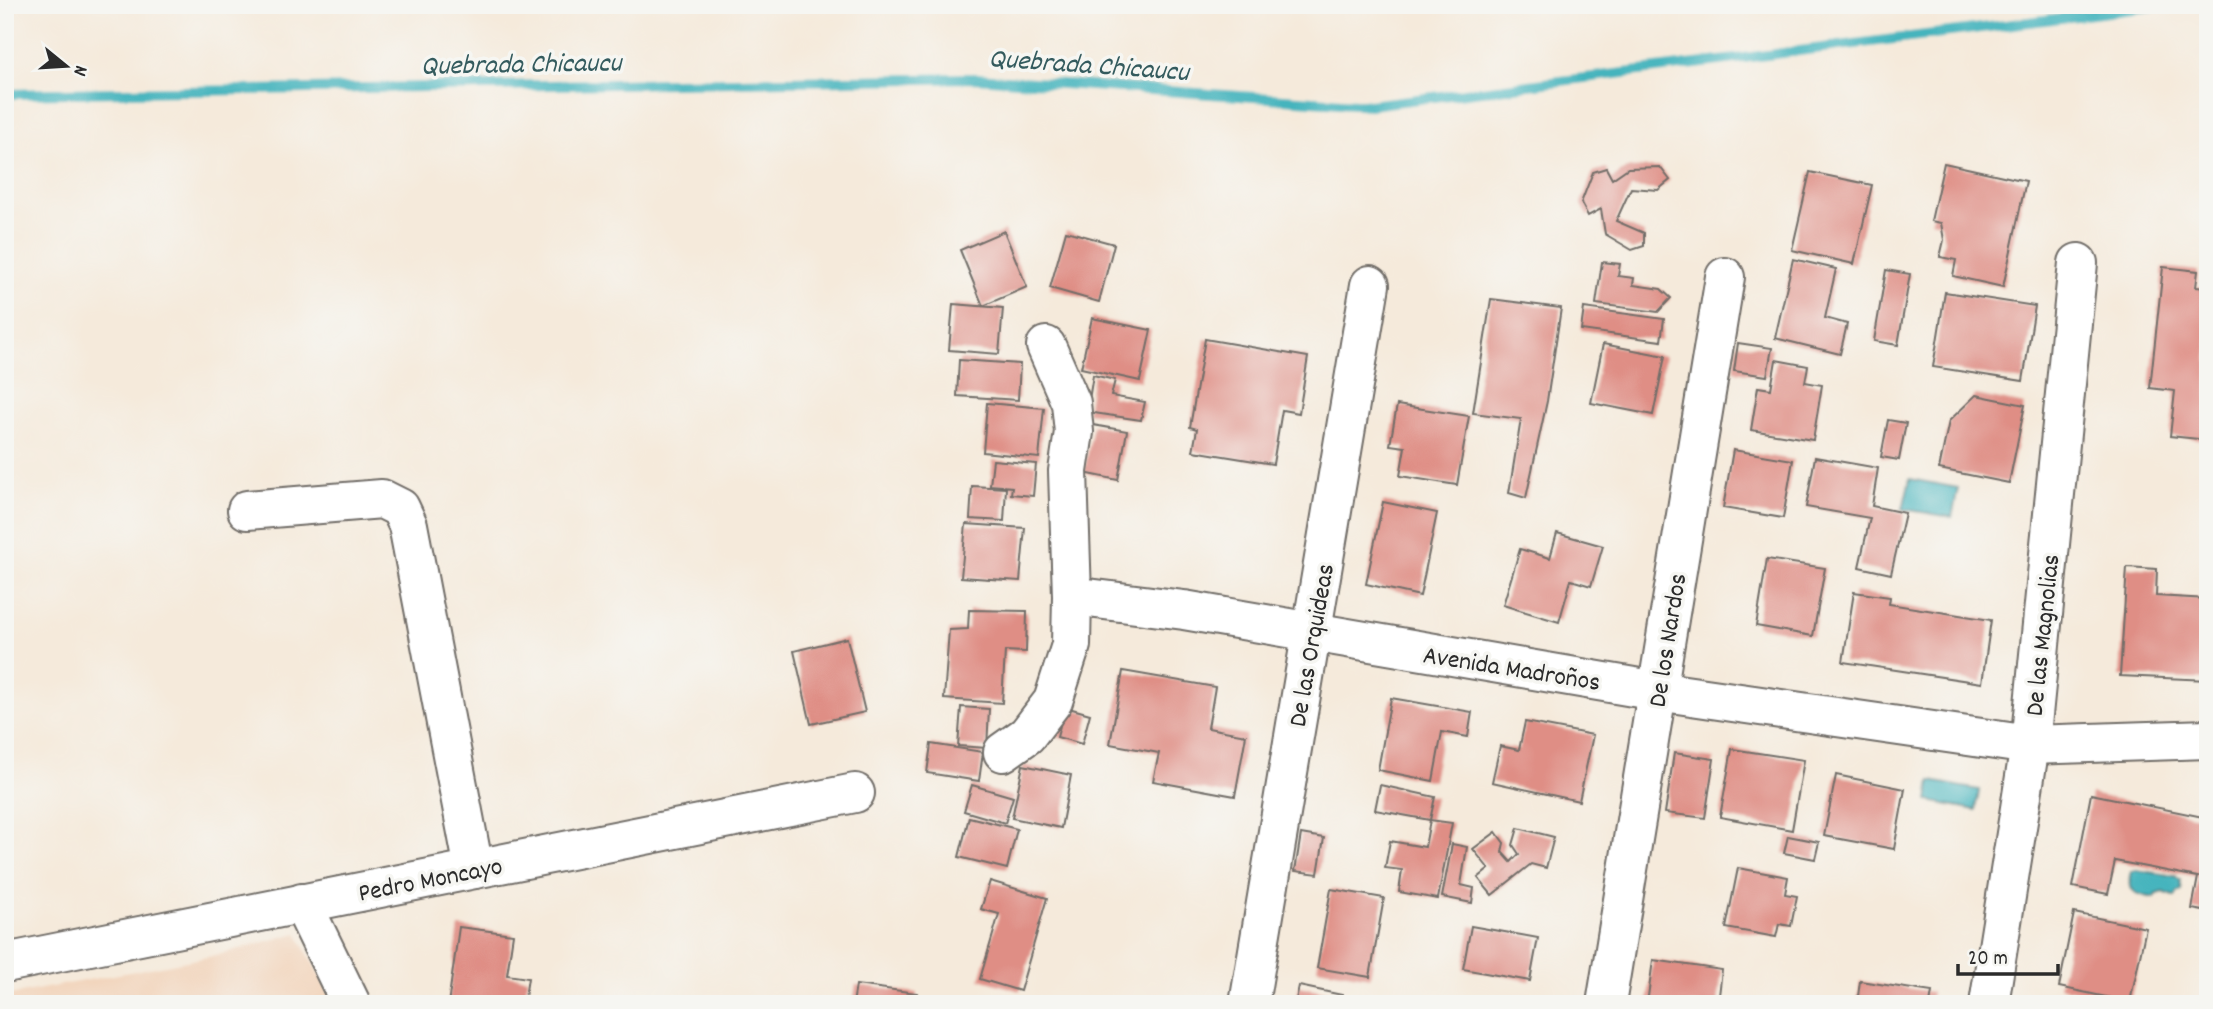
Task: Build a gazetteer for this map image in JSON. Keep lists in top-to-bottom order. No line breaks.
{"streets":{"street":["De las Magnolias","De los Nardos","De las Orquideas","Avenida Madroños","Pedro Moncayo"]},"crossings":[["De las Magnolias","Avenida Madroños"],["De los Nardos","Avenida Madroños"],["De las Orquideas","Avenida Madroños"]],"water":["Quebrada Chicaucu"],"scale_bar":"20 m","north":"right"}
